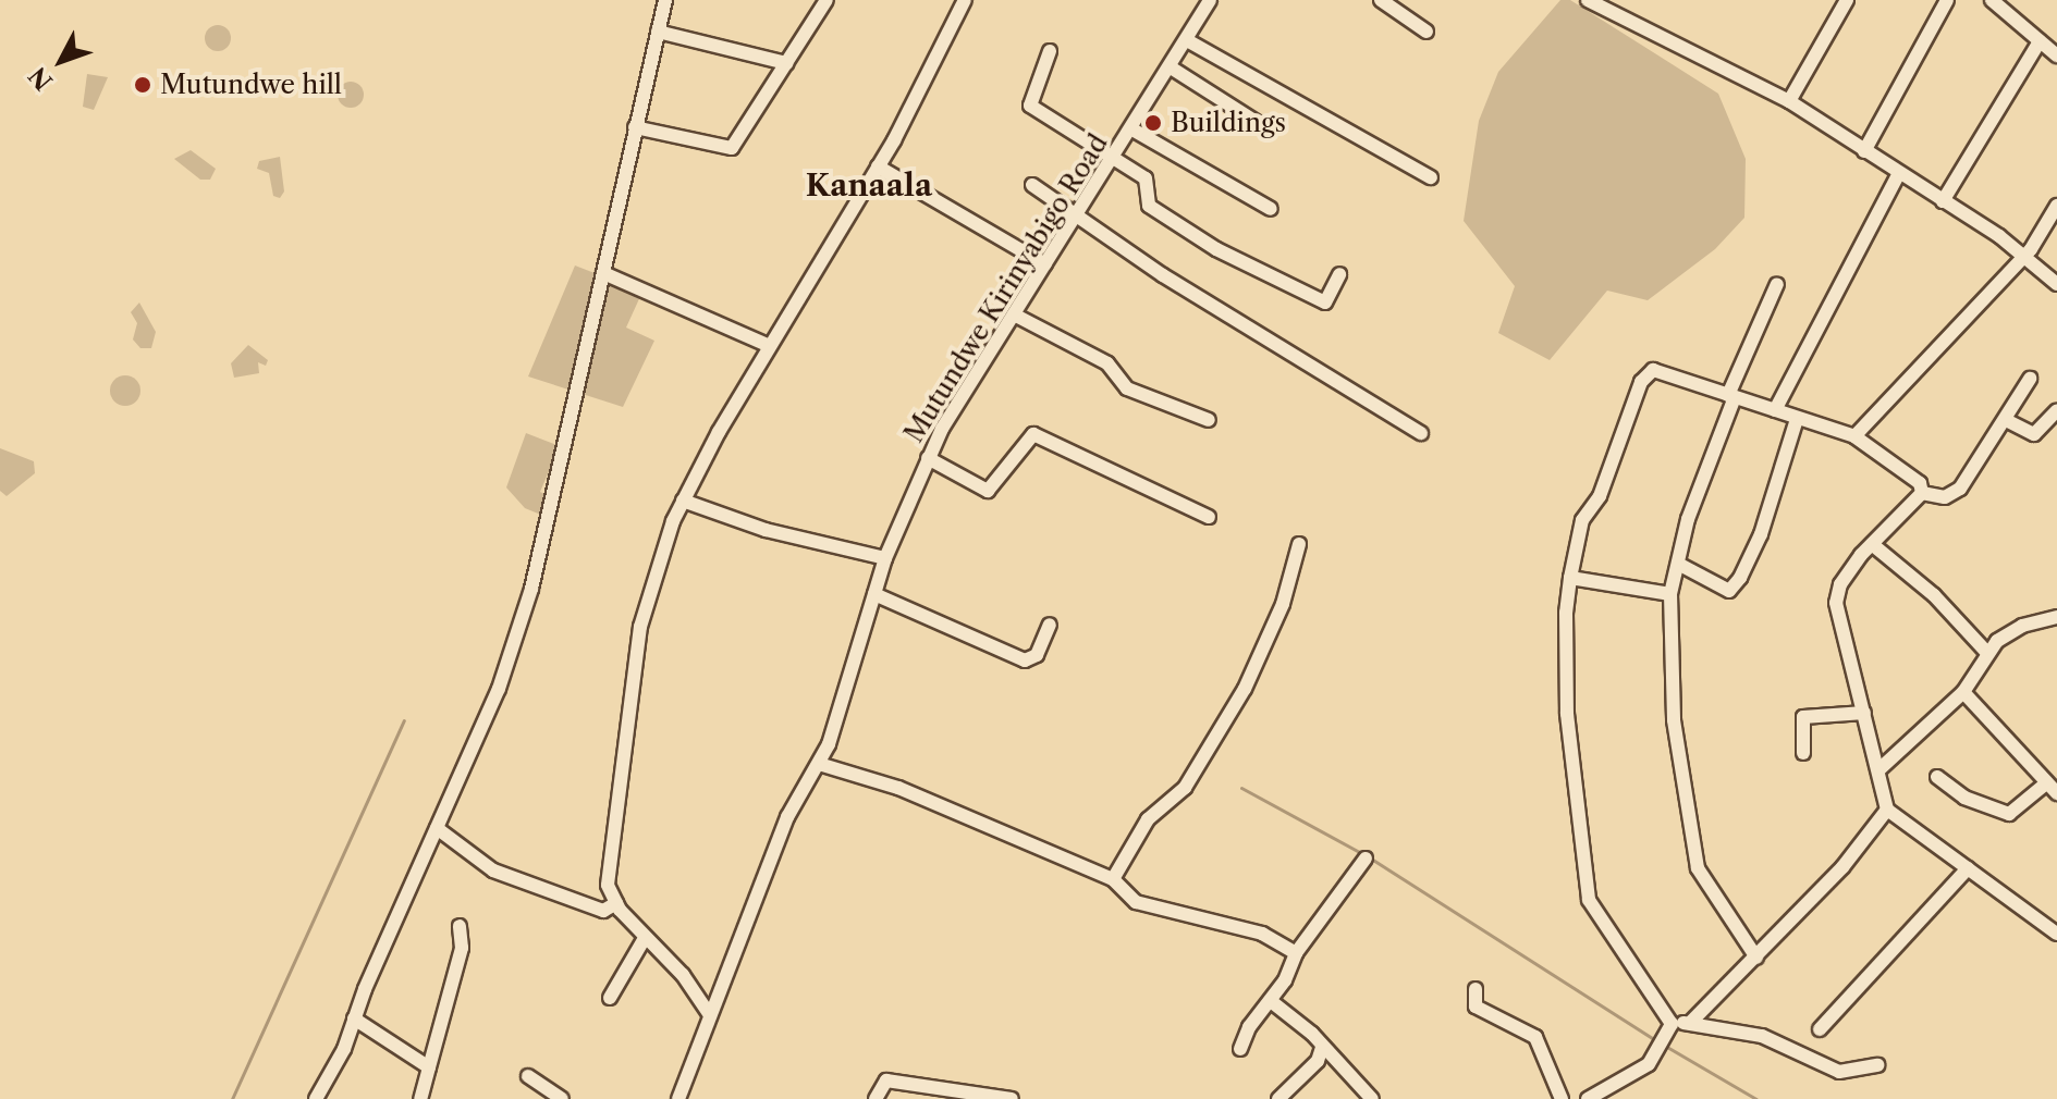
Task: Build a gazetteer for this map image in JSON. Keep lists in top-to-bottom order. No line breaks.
{"streets":{"street":["Mutundwe Kirinyabigo Road"]},"districts":["Kanaala"],"places":["Mutundwe hill","Buildings"],"north":"bottom left"}
